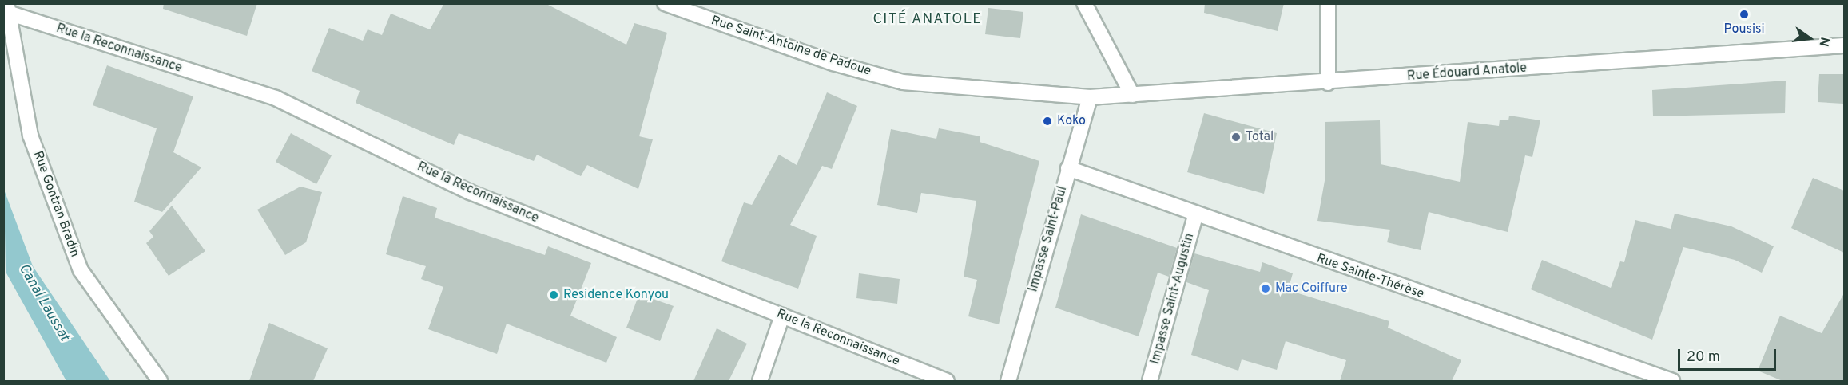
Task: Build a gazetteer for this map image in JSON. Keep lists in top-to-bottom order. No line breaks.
{"streets":{"street":["Rue Saint-Antoine de Padoue","Rue la Reconnaissance","Rue Édouard Anatole","Rue Gontran Bradin","Impasse Saint-Paul","Rue Sainte-Thérèse","Impasse Saint-Augustin"]},"crossings":[["Rue Saint-Antoine de Padoue","Rue Édouard Anatole"],["Rue Saint-Antoine de Padoue","Impasse Saint-Paul"],["Rue la Reconnaissance","Rue Gontran Bradin"],["Rue Édouard Anatole","Impasse Saint-Paul"],["Impasse Saint-Paul","Rue Sainte-Thérèse"],["Rue Sainte-Thérèse","Impasse Saint-Augustin"]],"districts":["CITÉ ANATOLE"],"water":["Canal Laussat"],"places":["Pousisi","Koko","Total","Mac Coiffure","Residence Konyou"],"scale_bar":"20 m","north":"right"}
